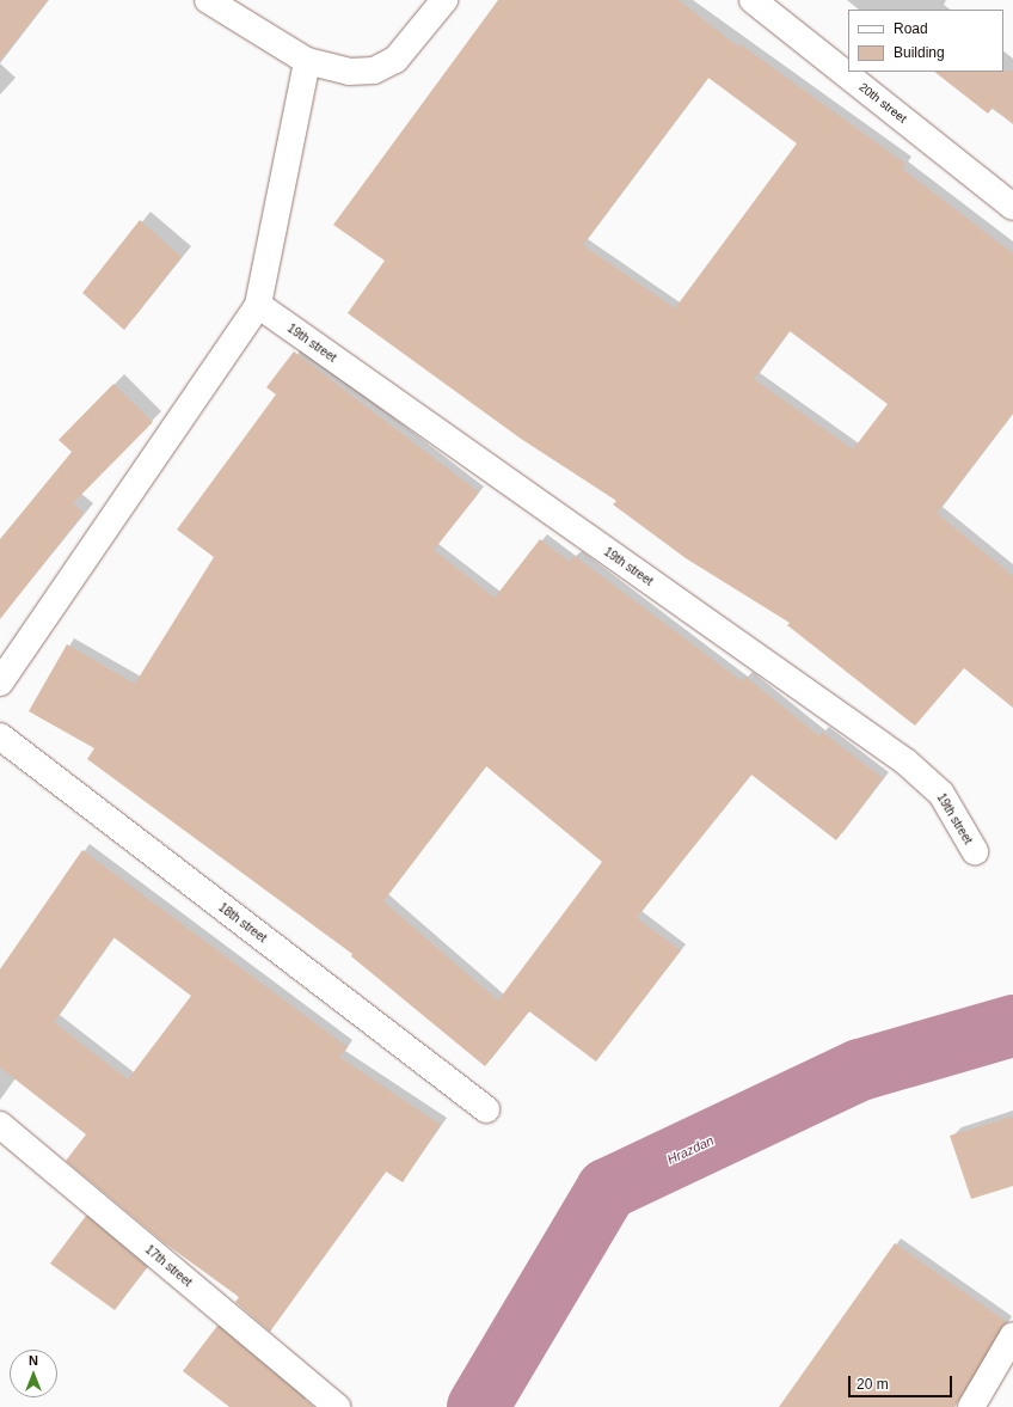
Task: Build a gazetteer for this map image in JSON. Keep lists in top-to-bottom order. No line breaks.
{"streets":{"street":["20th street","19th street","18th street","17th street"]},"water":["Hrazdan"],"legend":["Road","Building"],"scale_bar":"20 m","north":"top"}
